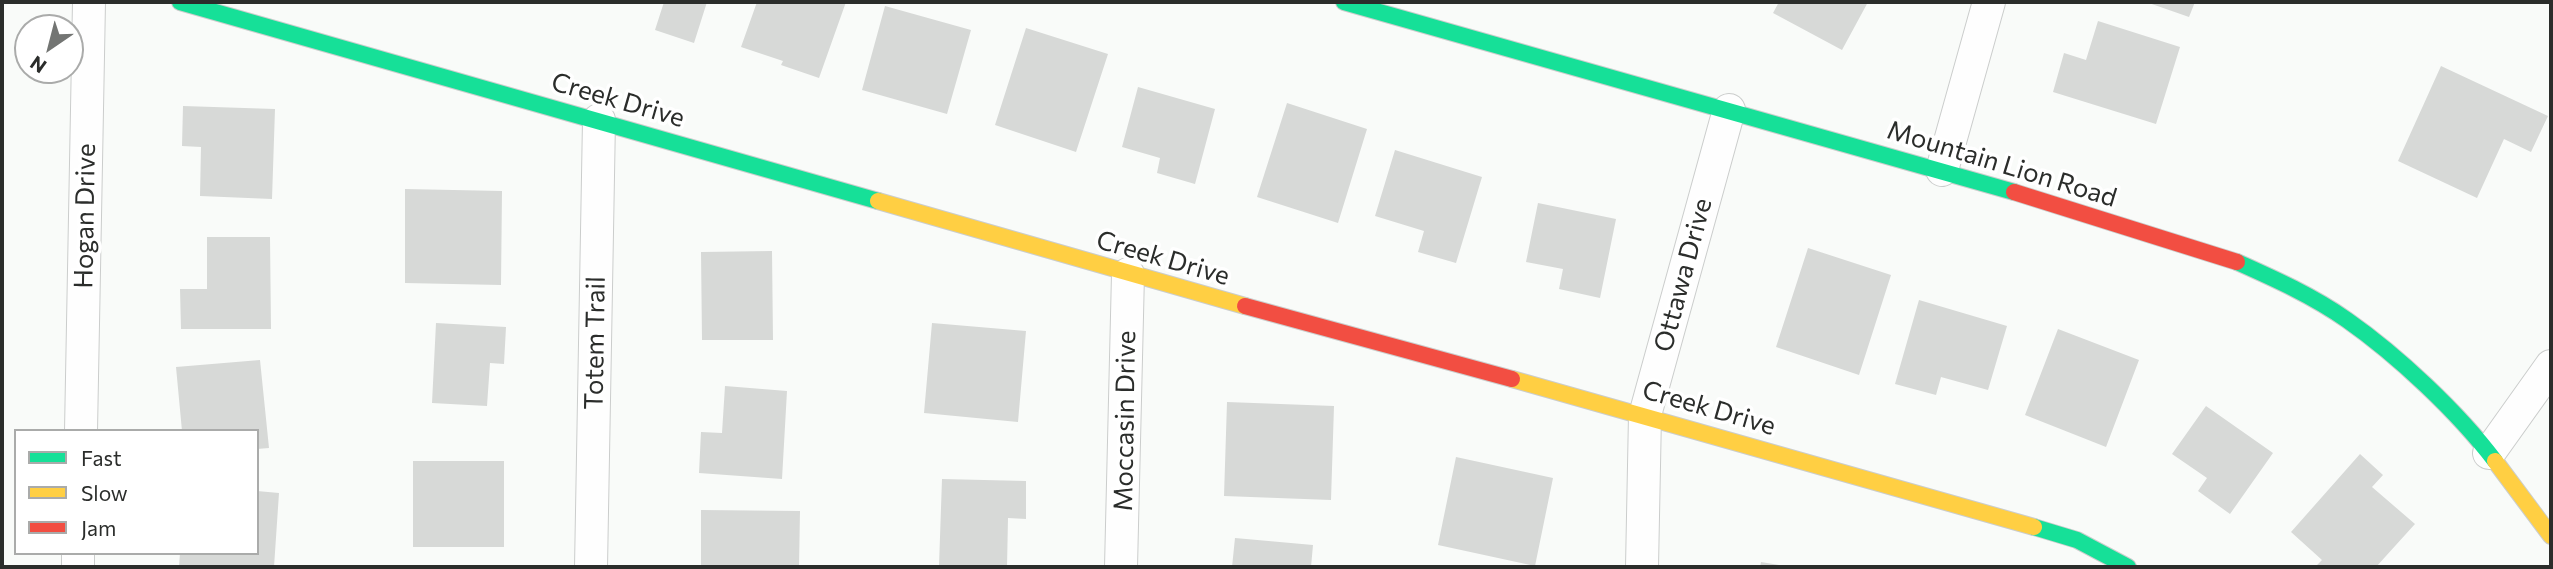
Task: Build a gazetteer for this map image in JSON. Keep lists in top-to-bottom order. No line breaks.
{"streets":{"street":["Creek Drive","Mountain Lion Road","Hogan Drive","Ottawa Drive","Totem Trail","Moccasin Drive"]},"crossings":[["Creek Drive","Ottawa Drive"],["Creek Drive","Totem Trail"],["Creek Drive","Moccasin Drive"],["Mountain Lion Road","Ottawa Drive"]],"legend":["Fast","Slow","Jam"],"north":"bottom left"}
